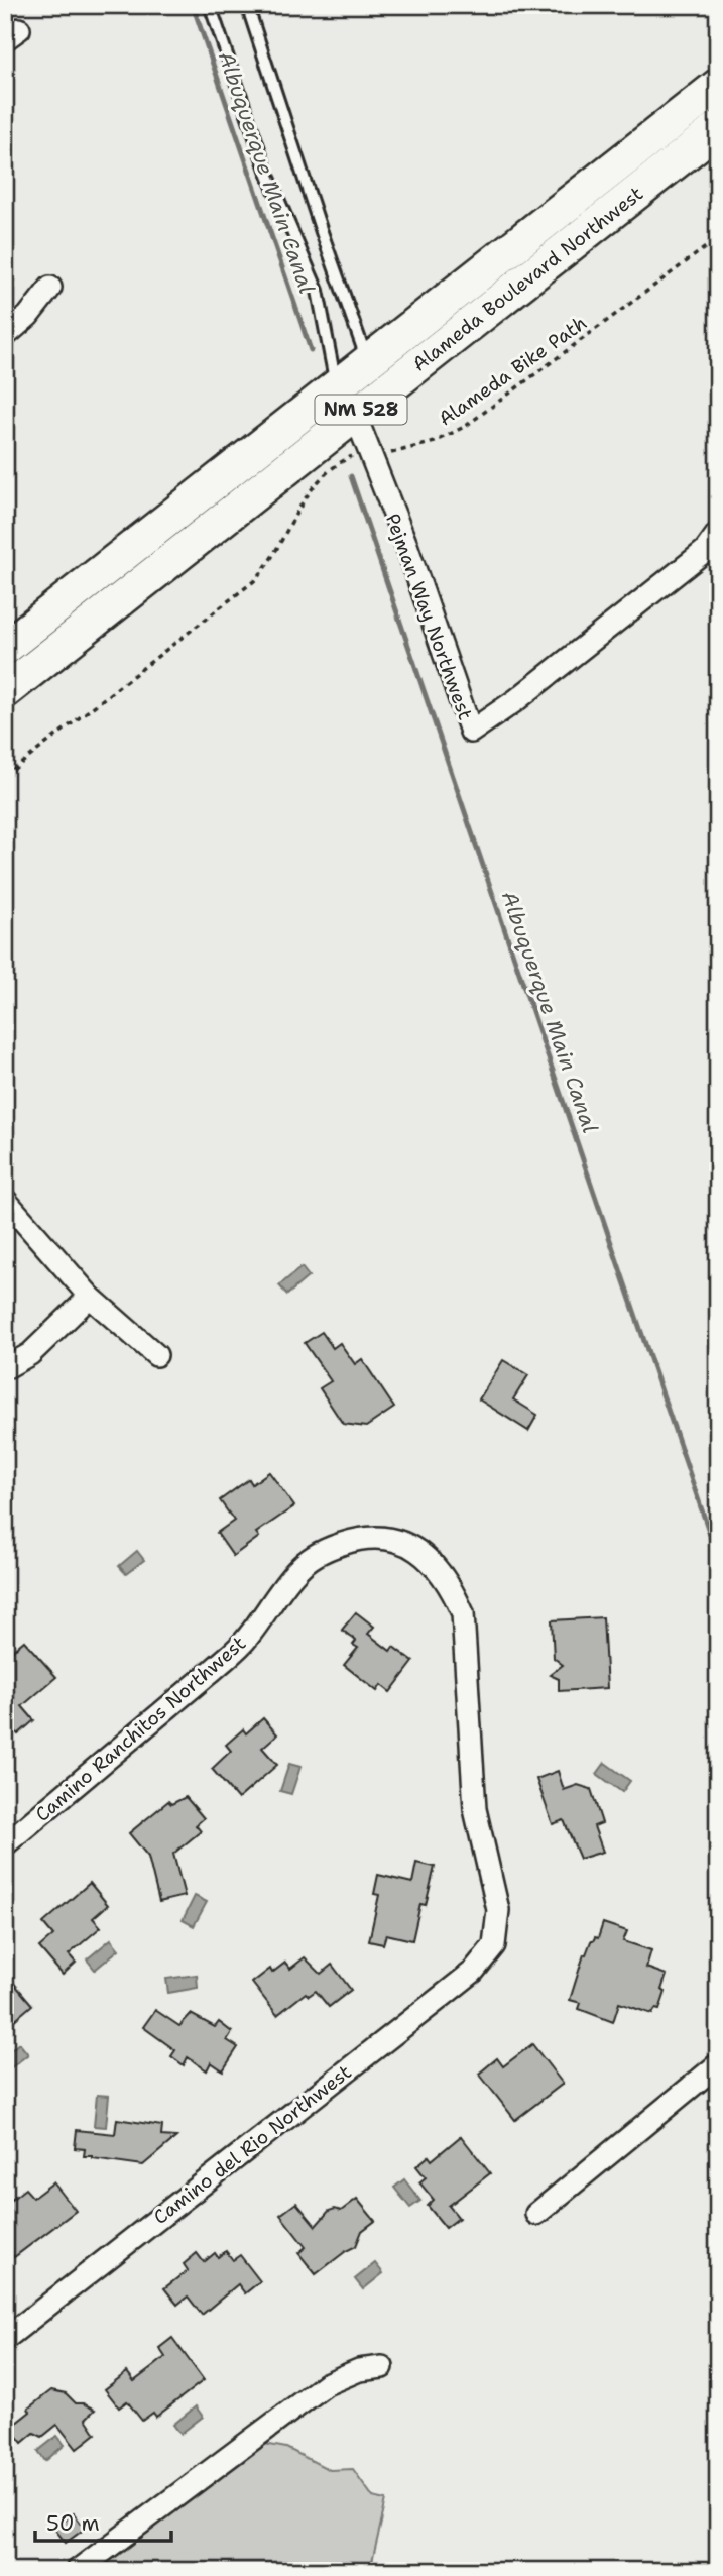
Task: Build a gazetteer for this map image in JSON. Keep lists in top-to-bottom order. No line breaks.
{"streets":{"main road":["Alameda Boulevard Northwest","NM 528"],"street":["Pejman Way Northwest","Camino Ranchitos Northwest","Camino del Rio Northwest"],"path":["Alameda Bike Path"]},"crossings":[["Alameda Boulevard Northwest","Pejman Way Northwest"],["Alameda Bike Path","Pejman Way Northwest"],["Camino Ranchitos Northwest","Camino del Rio Northwest"]],"water":["Albuquerque Main Canal"],"scale_bar":"50 m"}
